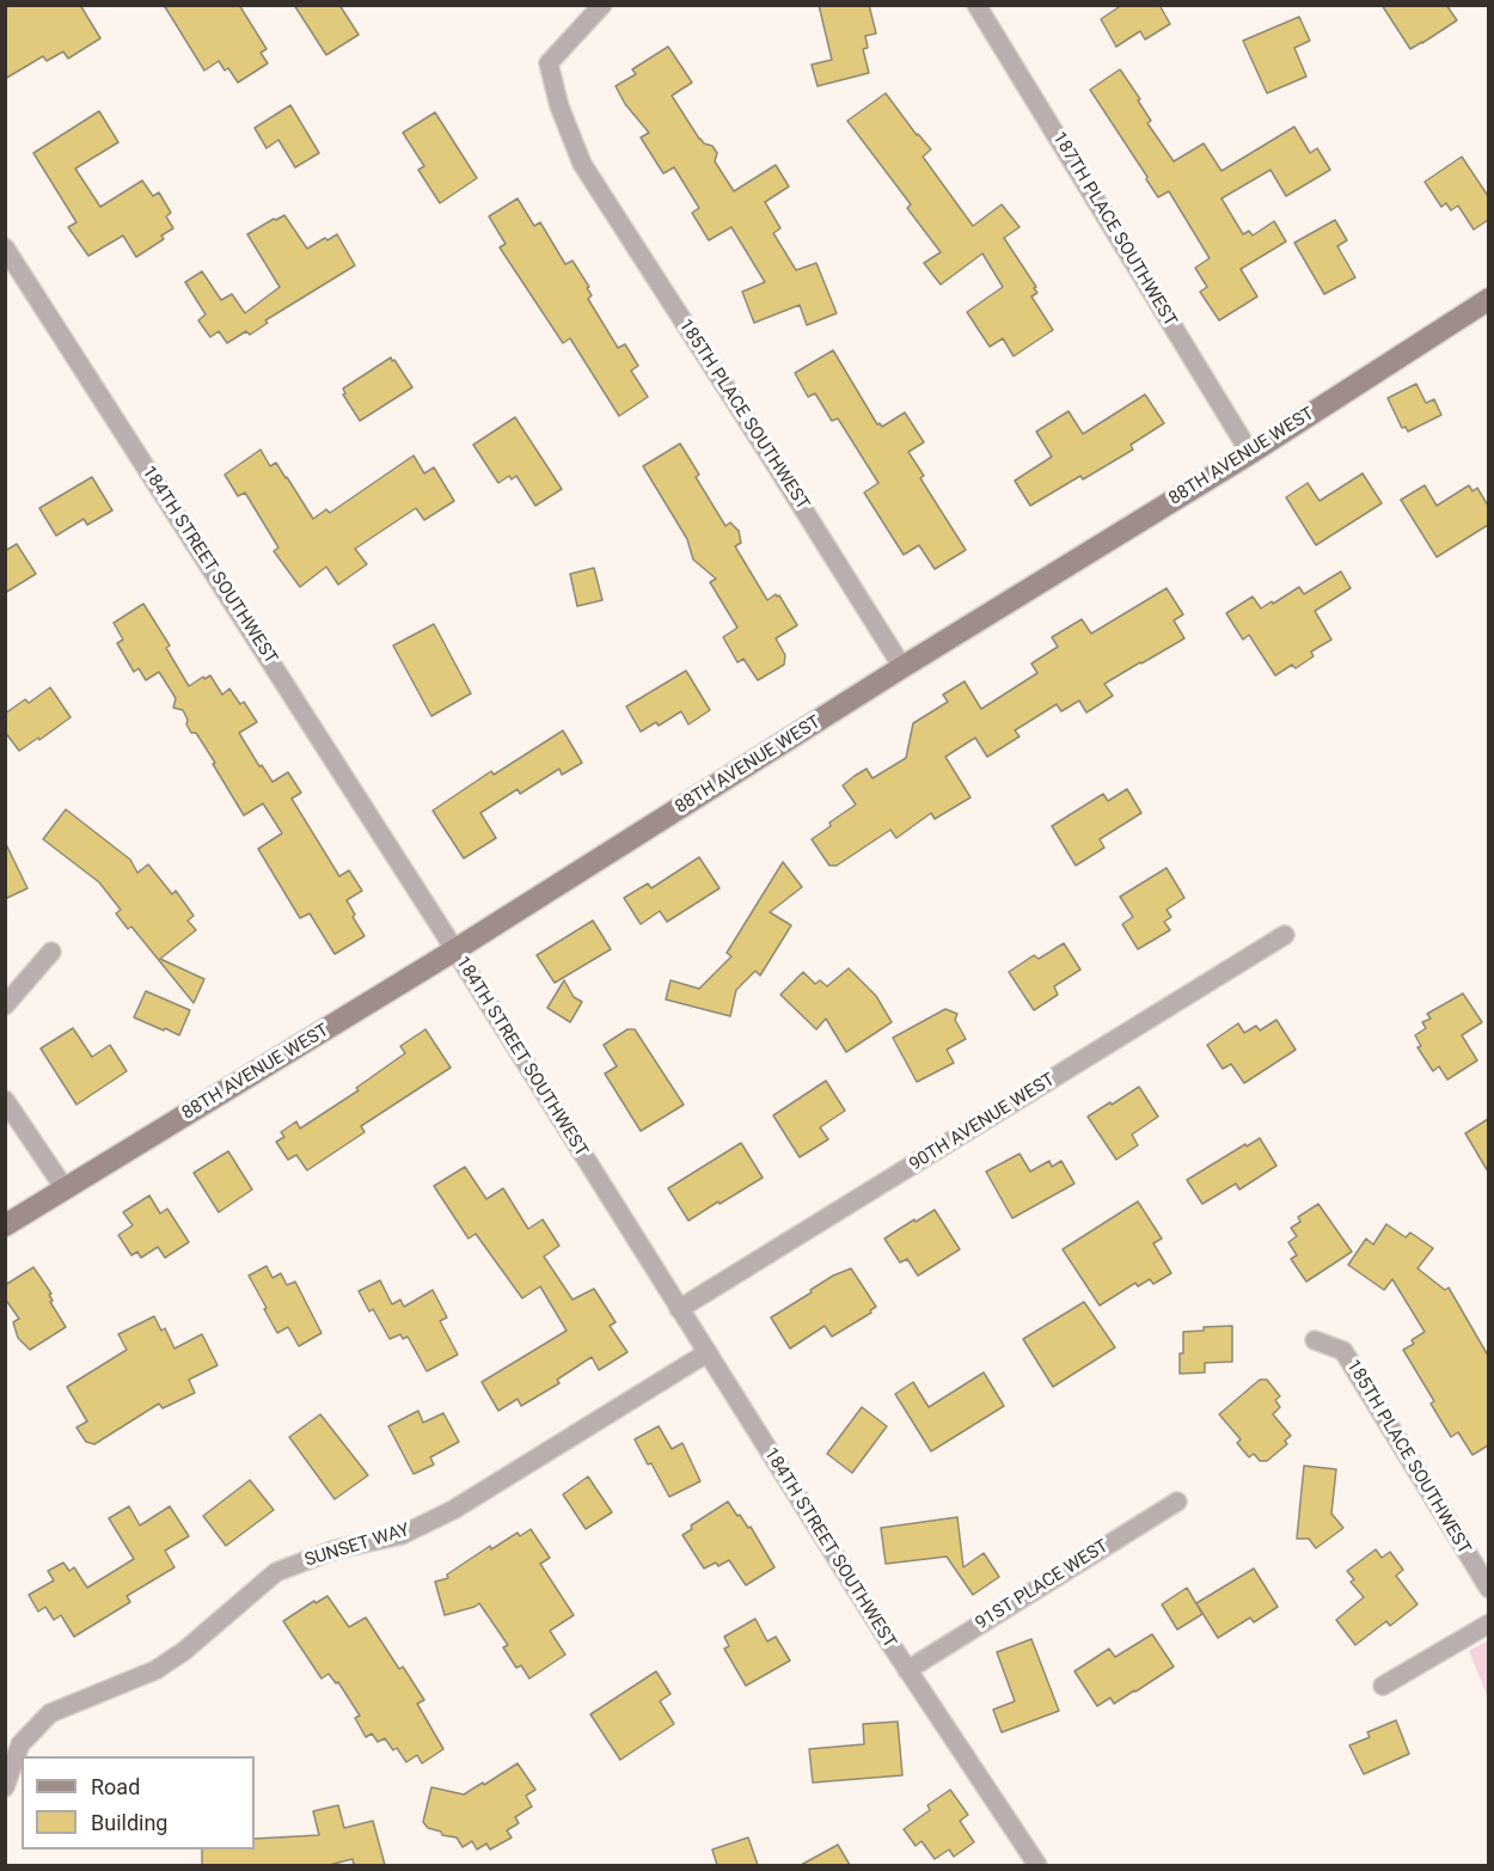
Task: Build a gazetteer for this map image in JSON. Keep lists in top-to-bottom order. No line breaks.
{"streets":{"street":["187TH PLACE SOUTHWEST","185TH PLACE SOUTHWEST","88TH AVENUE WEST","184TH STREET SOUTHWEST","90TH AVENUE WEST","SUNSET WAY","91ST PLACE WEST"]},"crossings":[["187TH PLACE SOUTHWEST","88TH AVENUE WEST"],["185TH PLACE SOUTHWEST","88TH AVENUE WEST"],["88TH AVENUE WEST","184TH STREET SOUTHWEST"],["184TH STREET SOUTHWEST","90TH AVENUE WEST"],["184TH STREET SOUTHWEST","SUNSET WAY"],["184TH STREET SOUTHWEST","91ST PLACE WEST"]],"legend":["Road","Building"]}
